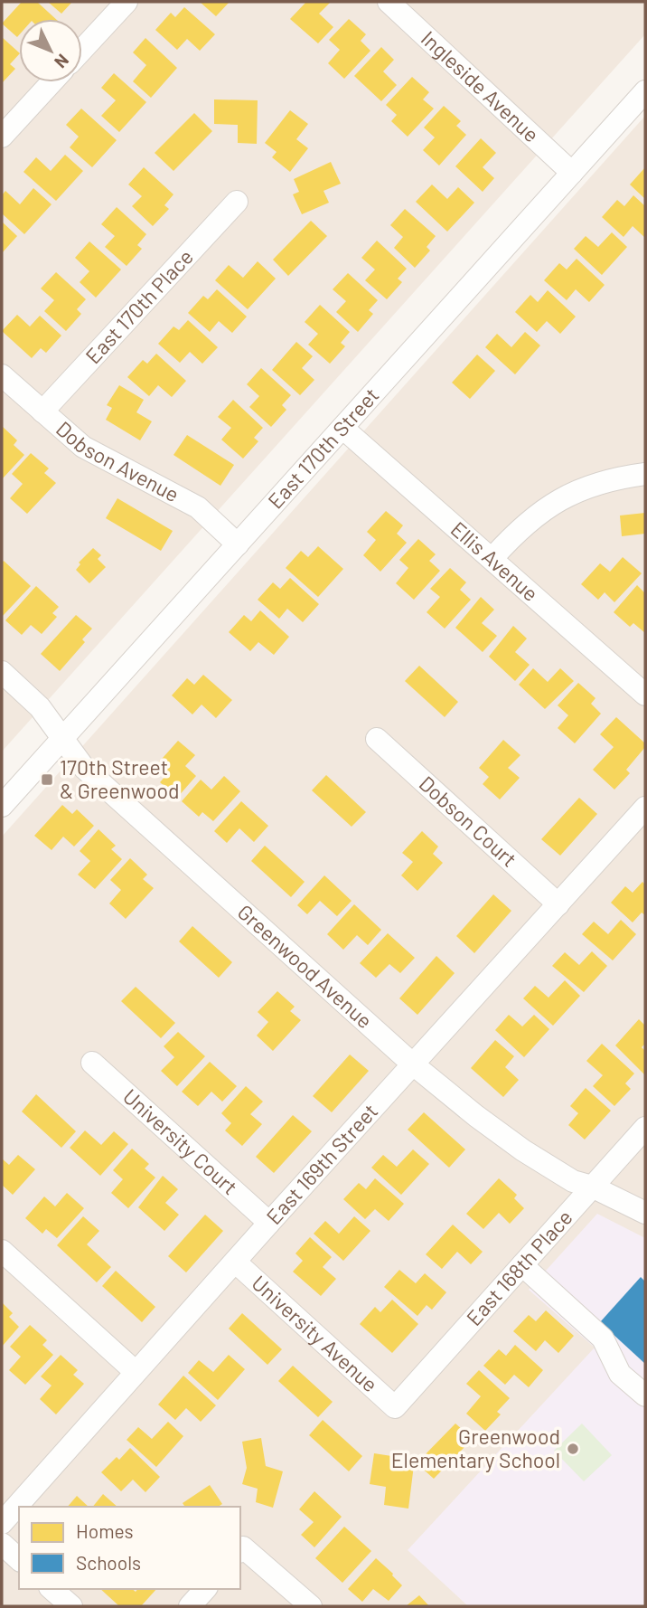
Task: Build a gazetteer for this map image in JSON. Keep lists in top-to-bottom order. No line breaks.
{"streets":{"street":["Ingleside Avenue","East 170th Place","East 170th Street","Dobson Avenue","Ellis Avenue","Dobson Court","Greenwood Avenue","University Court","East 169th Street","East 168th Place","University Avenue"]},"crossings":[["Ingleside Avenue","East 170th Street"],["East 170th Place","Dobson Avenue"],["East 170th Street","Dobson Avenue"],["East 170th Street","Ellis Avenue"],["East 170th Street","Greenwood Avenue"],["Dobson Court","East 169th Street"],["Greenwood Avenue","East 169th Street"],["Greenwood Avenue","East 168th Place"],["University Court","East 169th Street"],["East 169th Street","University Avenue"],["East 168th Place","University Avenue"]],"places":{"transit":["170th Street & Greenwood"],"other":["Greenwood Elementary School"]},"legend":["Homes","Schools"],"north":"bottom right"}
